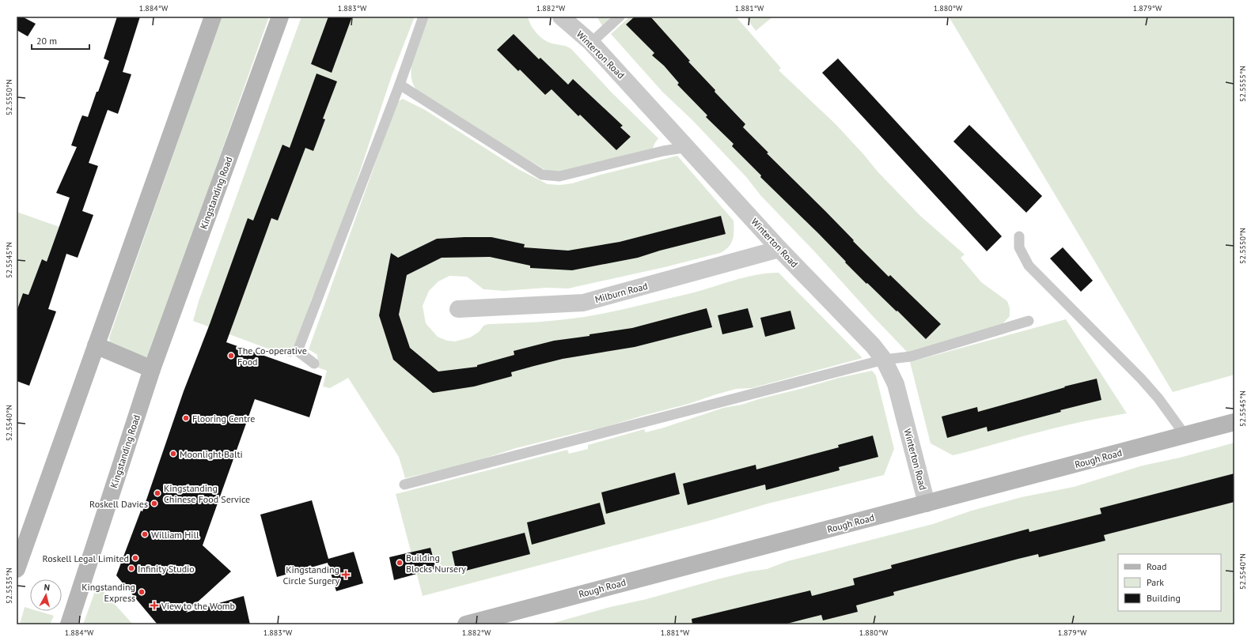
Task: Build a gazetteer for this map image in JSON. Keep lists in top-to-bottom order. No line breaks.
{"streets":{"main road":["Kingstanding Road","Rough Road"],"street":["Winterton Road","Milburn Road"]},"crossings":[["Winterton Road","Milburn Road"],["Winterton Road","Rough Road"]],"places":{"other":["The Co-operative Food","Flooring Centre","Moonlight Balti","Kingstanding Chinese Food Service","Roskell Davies","William Hill","Roskell Legal Limited","Building Blocks Nursery","Infinity Studio","Kingstanding Express"],"health":["Kingstanding Circle Surgery","View to the Womb"]},"legend":["Road","Park","Building"],"scale_bar":"20 m","north":"top","coordinates":["1.884°W","1.883°W","1.882°W","1.881°W","1.880°W","1.879°W","52.5555°N","52.5550°N","52.5545°N","52.5540°N","52.5535°N"]}
